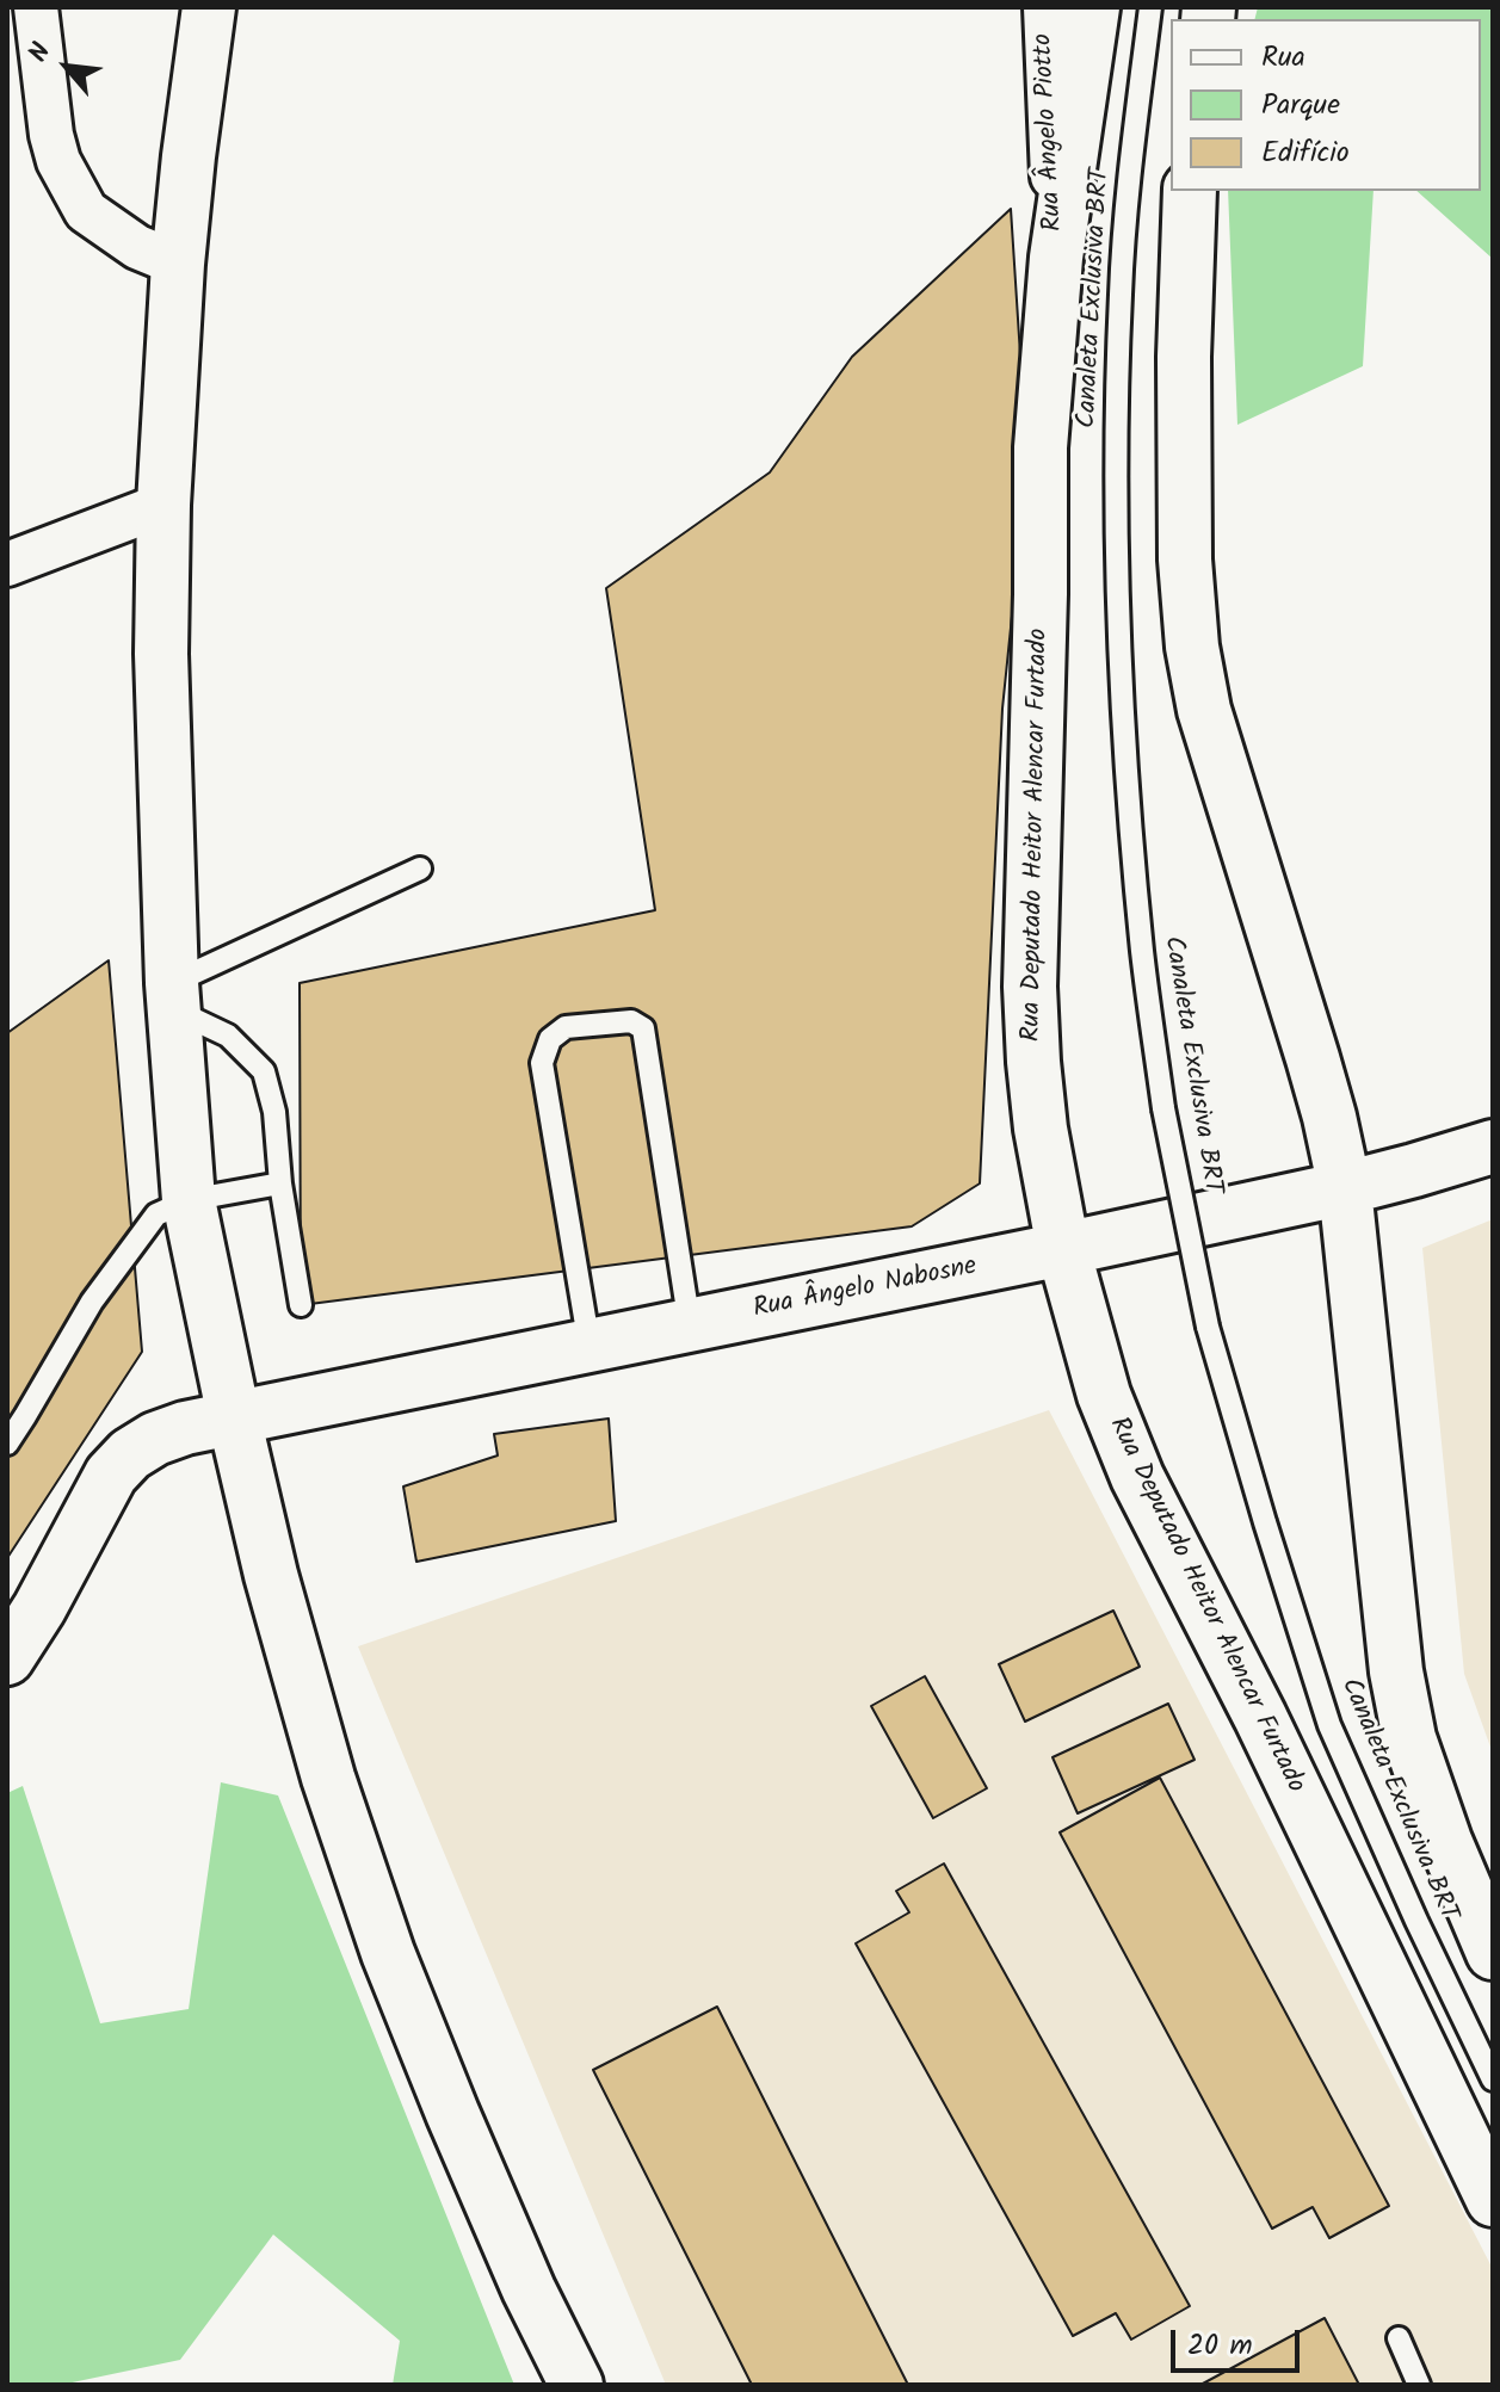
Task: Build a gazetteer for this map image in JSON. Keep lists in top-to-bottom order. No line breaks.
{"streets":{"street":["Rua Ângelo Piotto","Rua Deputado Heitor Alencar Furtado","Rua Ângelo Nabosne"],"lane":["Canaleta Exclusiva BRT"]},"crossings":[["Rua Ângelo Piotto","Rua Deputado Heitor Alencar Furtado"],["Rua Deputado Heitor Alencar Furtado","Rua Ângelo Nabosne"]],"legend":["Rua","Parque","Edifício"],"scale_bar":"20 m","north":"top left"}
